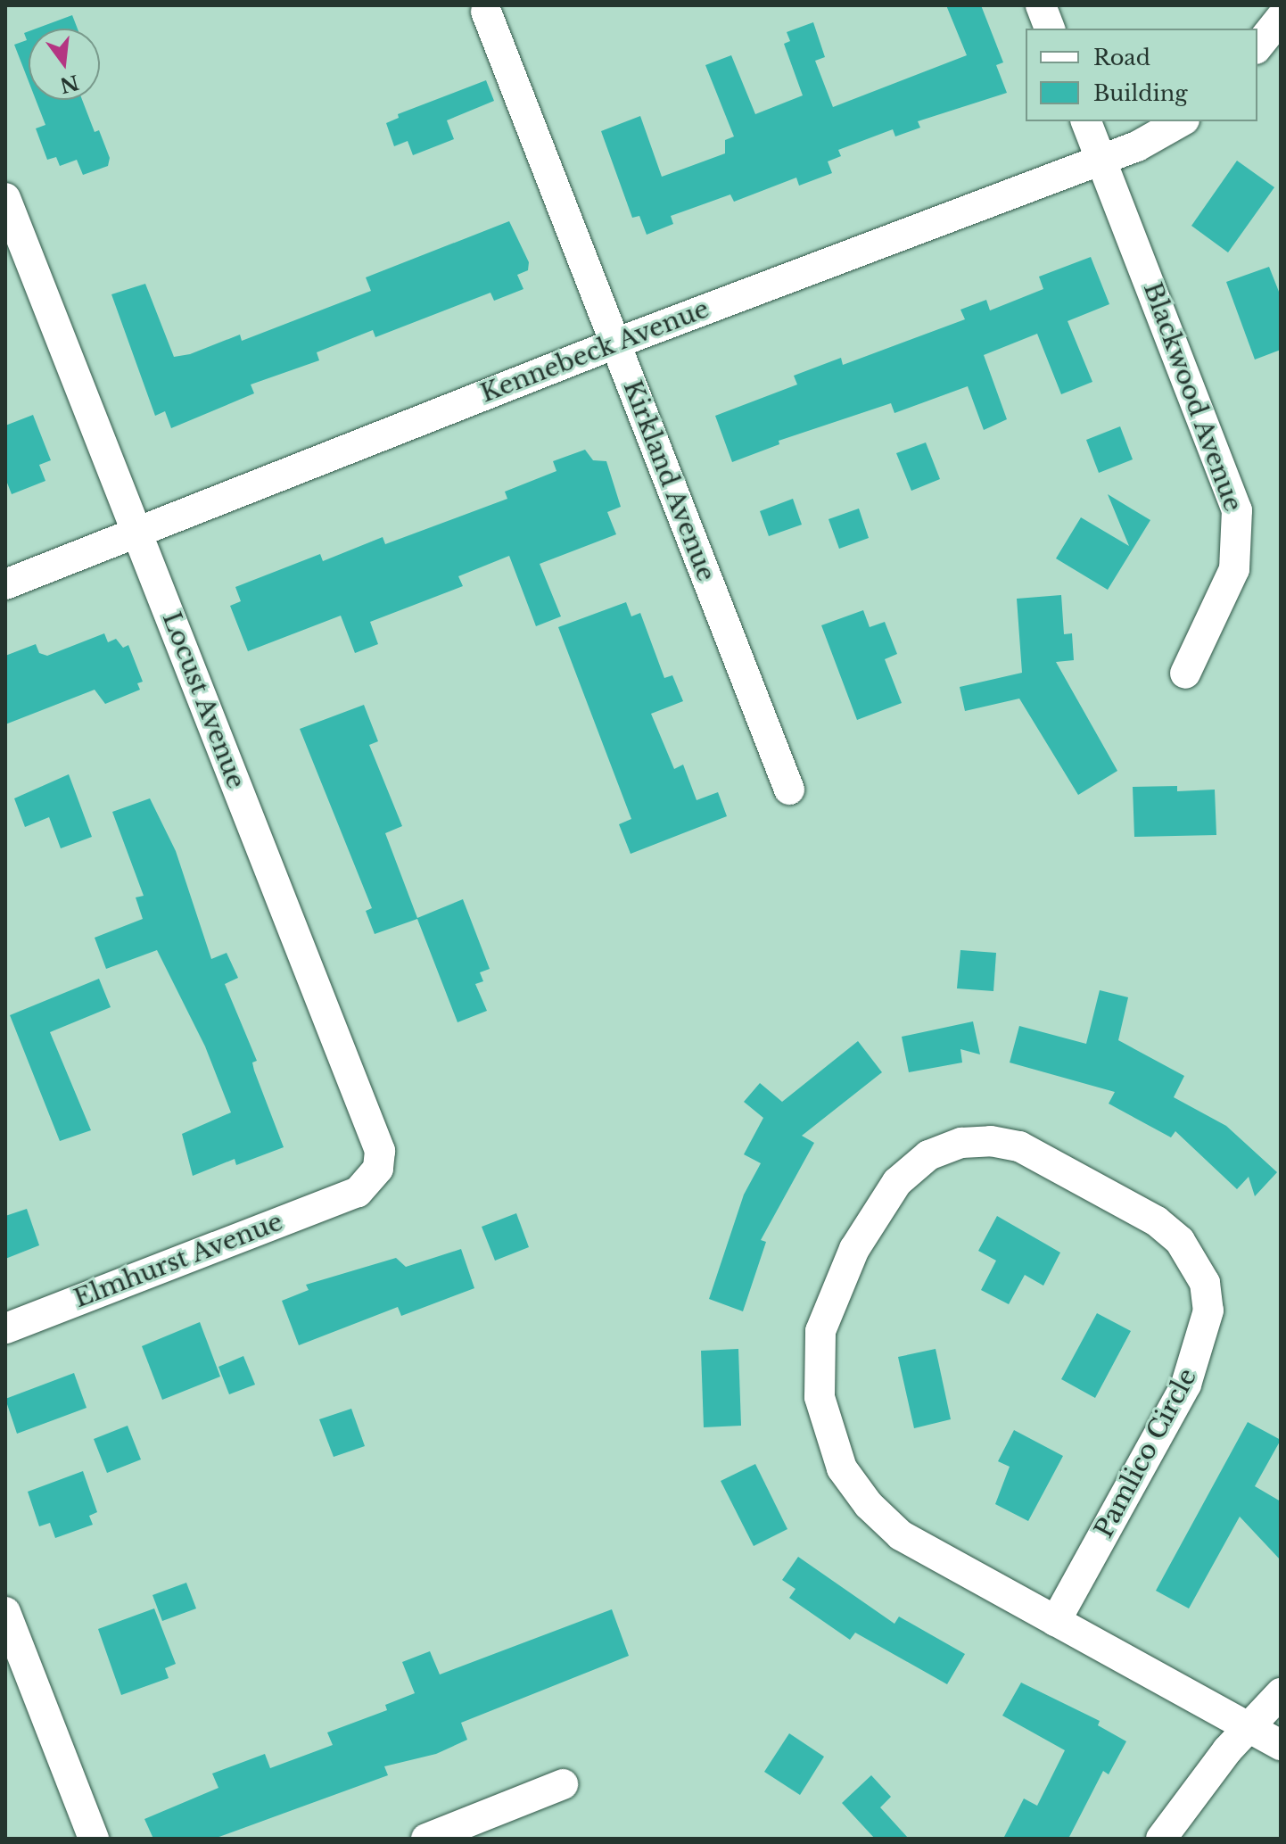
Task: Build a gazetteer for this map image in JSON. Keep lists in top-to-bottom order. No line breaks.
{"streets":{"street":["Kennebeck Avenue","Blackwood Avenue","Kirkland Avenue","Locust Avenue","Elmhurst Avenue","Pamlico Circle"]},"crossings":[["Kennebeck Avenue","Blackwood Avenue"],["Kennebeck Avenue","Kirkland Avenue"],["Kennebeck Avenue","Locust Avenue"],["Locust Avenue","Elmhurst Avenue"]],"legend":["Road","Building"],"north":"bottom"}
